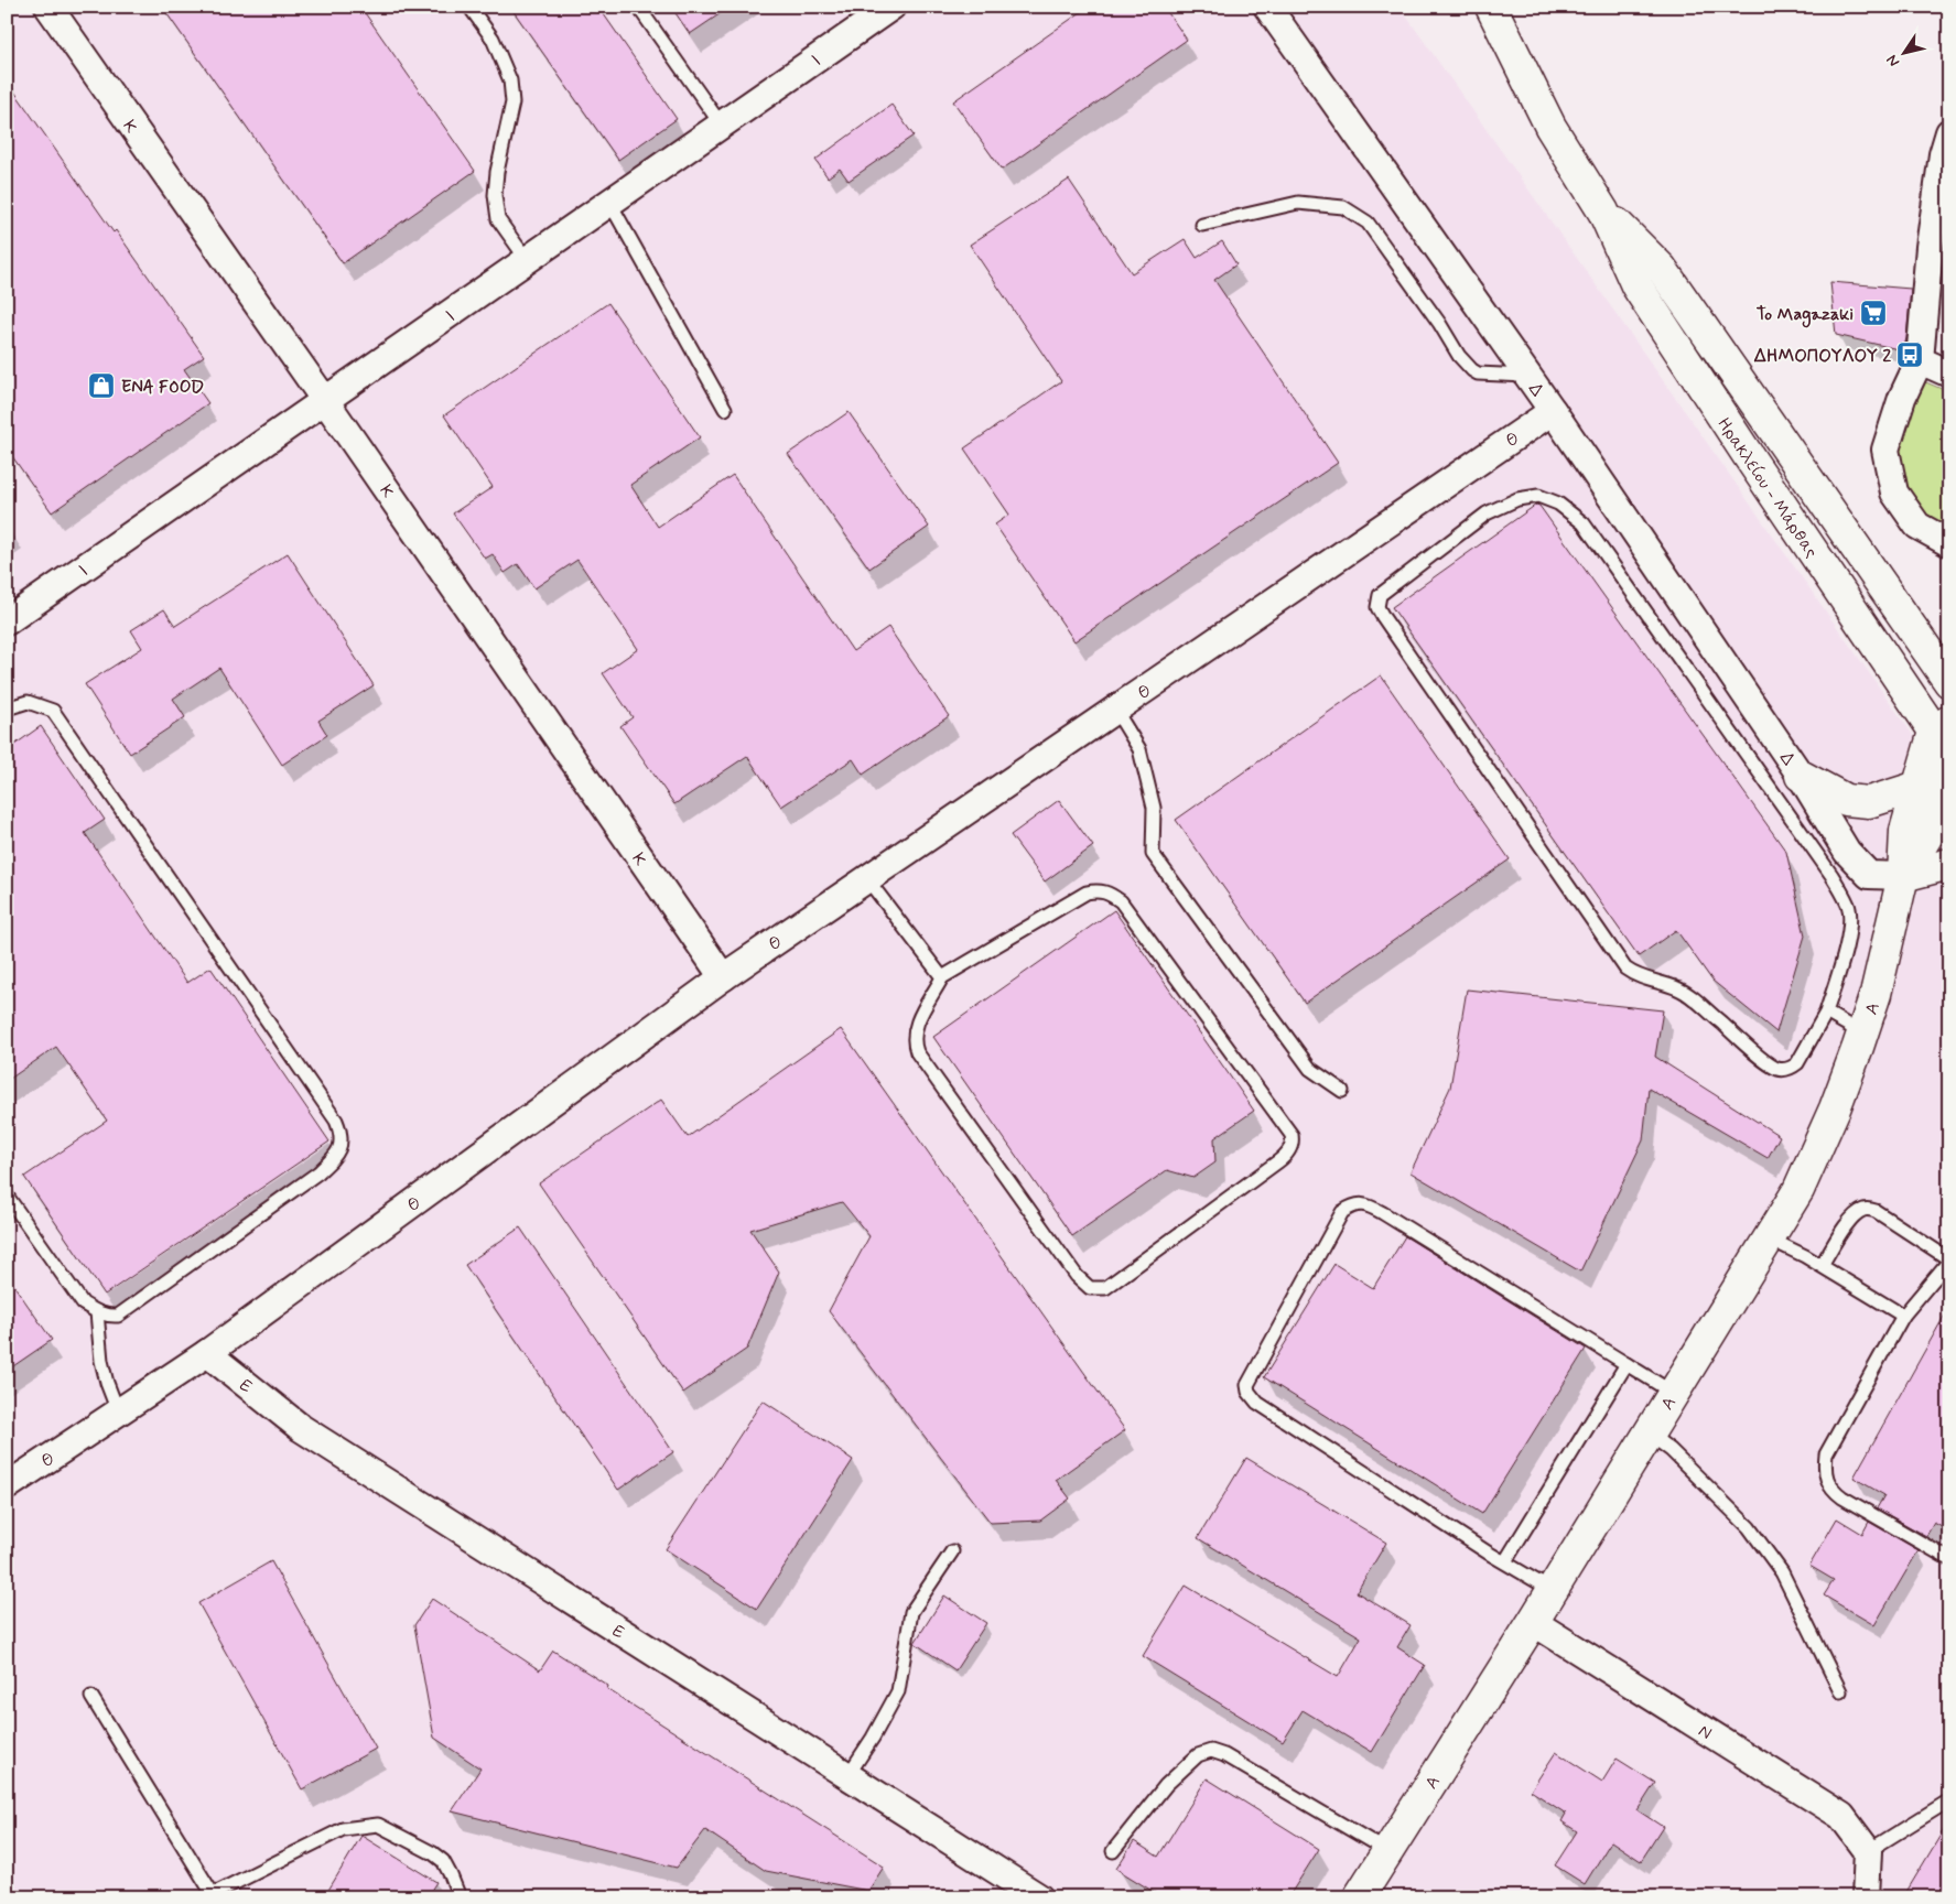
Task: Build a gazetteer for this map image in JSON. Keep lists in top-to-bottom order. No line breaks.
{"streets":{"street":["Ι","Κ","Δ","Θ","Ηρακλείου - Μάρθας","Α","Ε","Ν"]},"crossings":[["Ι","Κ"],["Κ","Θ"],["Δ","Θ"],["Δ","Α"],["Θ","Ε"],["Ηρακλείου - Μάρθας","Α"],["Α","Ν"]],"places":{"supermarket":["To Magazaki"],"bus stop":["ΔΗΜΟΠΟΥΛΟΥ 2"],"shop":["ENA FOOD"]},"north":"bottom left"}
